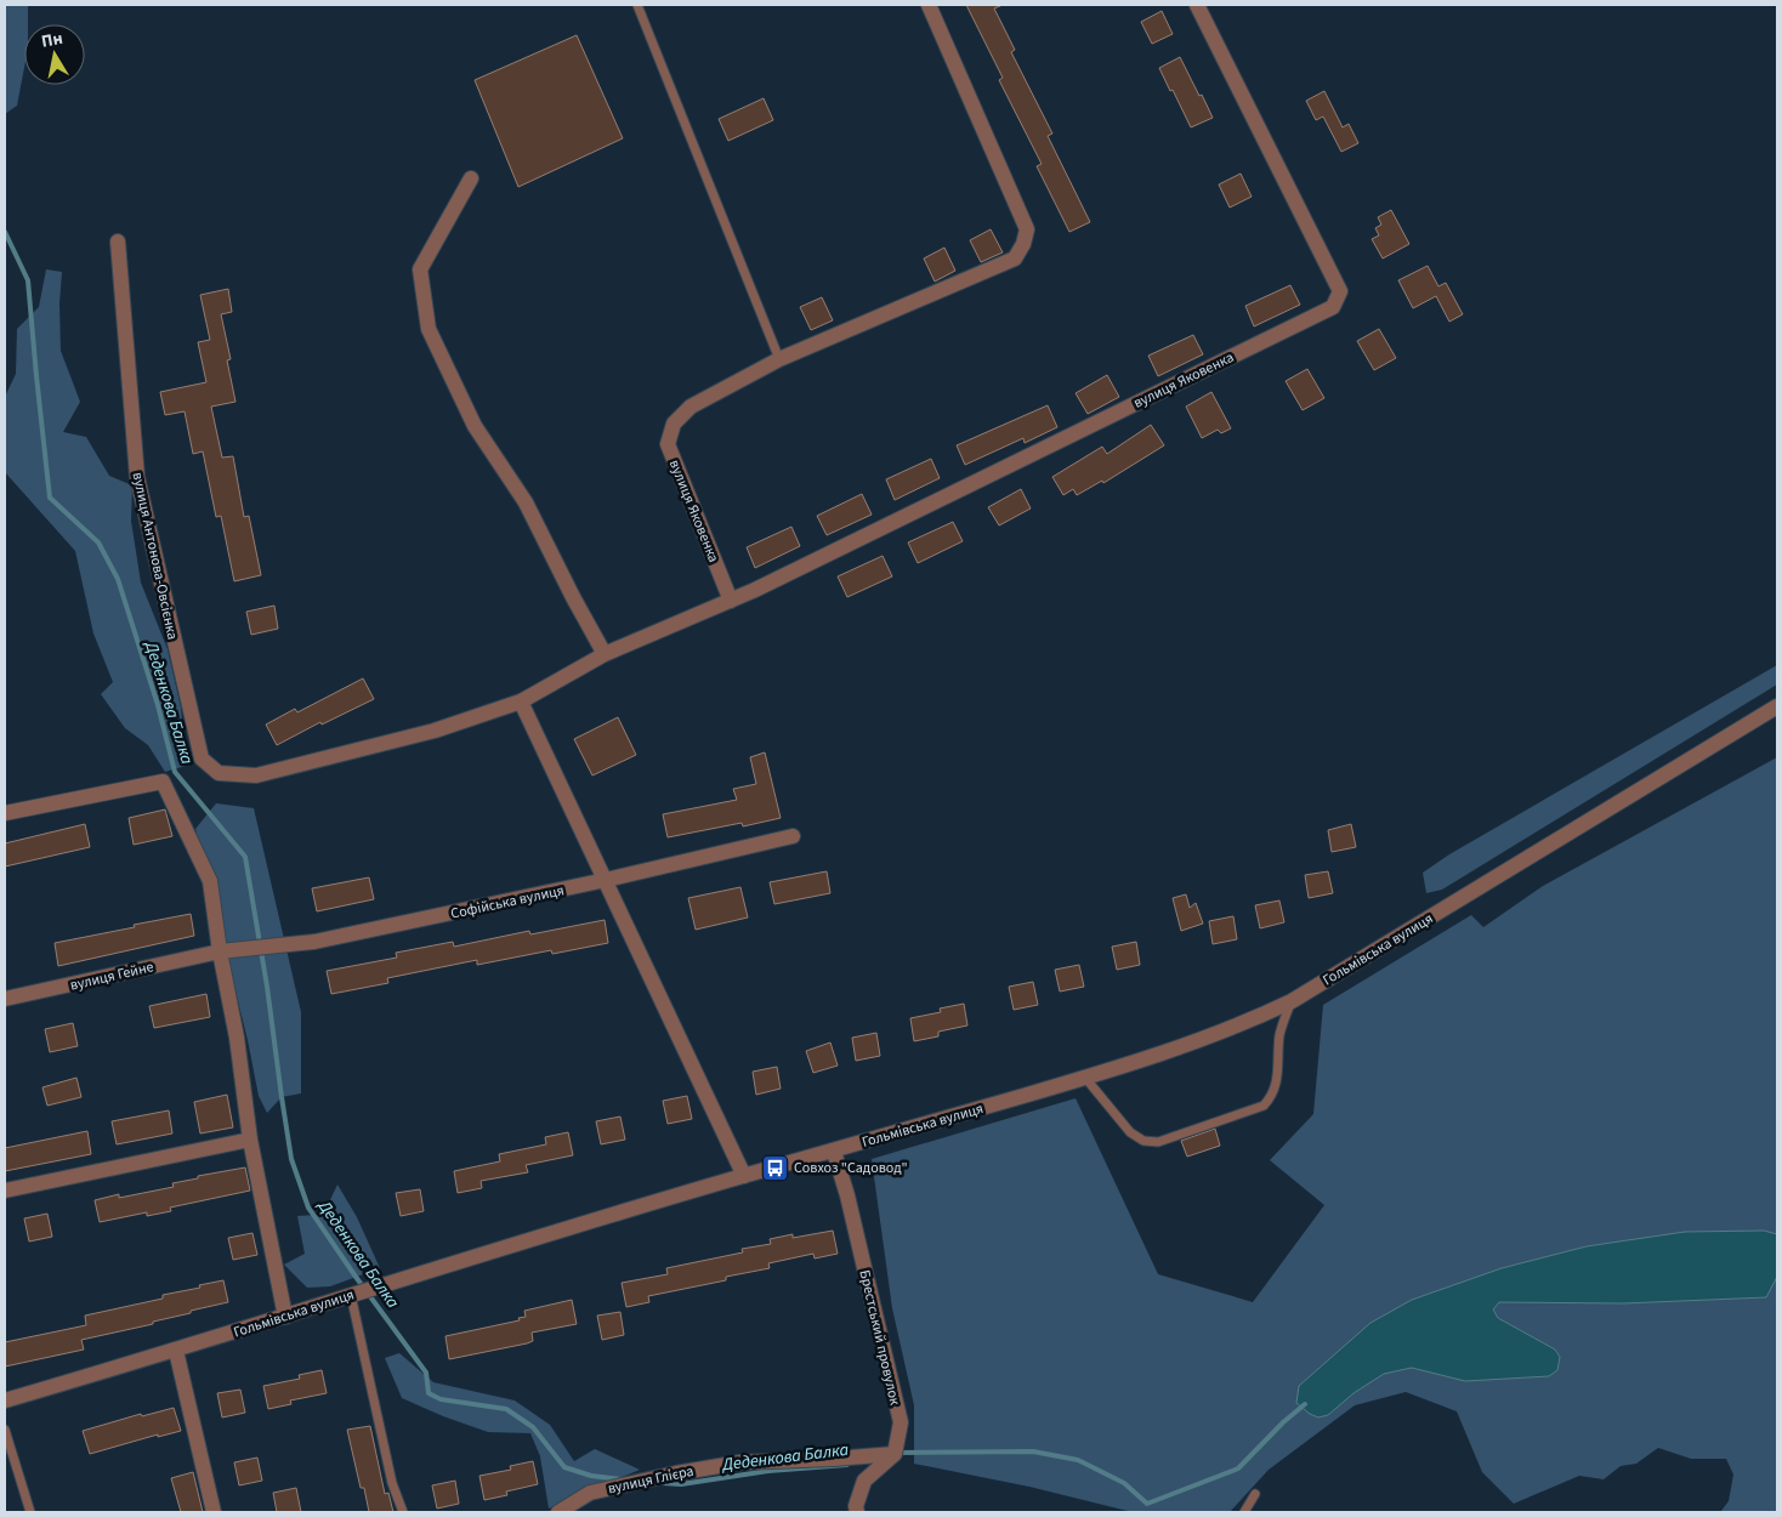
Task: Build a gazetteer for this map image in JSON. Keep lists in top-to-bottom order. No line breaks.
{"streets":{"street":["вулиця Яковенка","вулиця Антонова-Овсієнка","Софійська вулиця","Гольмівська вулиця","вулиця Гейне","Брестський провулок","вулиця Глієра"]},"crossings":[["вулиця Яковенка","вулиця Антонова-Овсієнка"],["Софійська вулиця","вулиця Гейне"],["Гольмівська вулиця","Брестський провулок"],["Брестський провулок","вулиця Глієра"]],"water":["Деденкова Балка"],"places":{"bus stop":["Совхоз \"Садовод\""]},"north":"top"}
